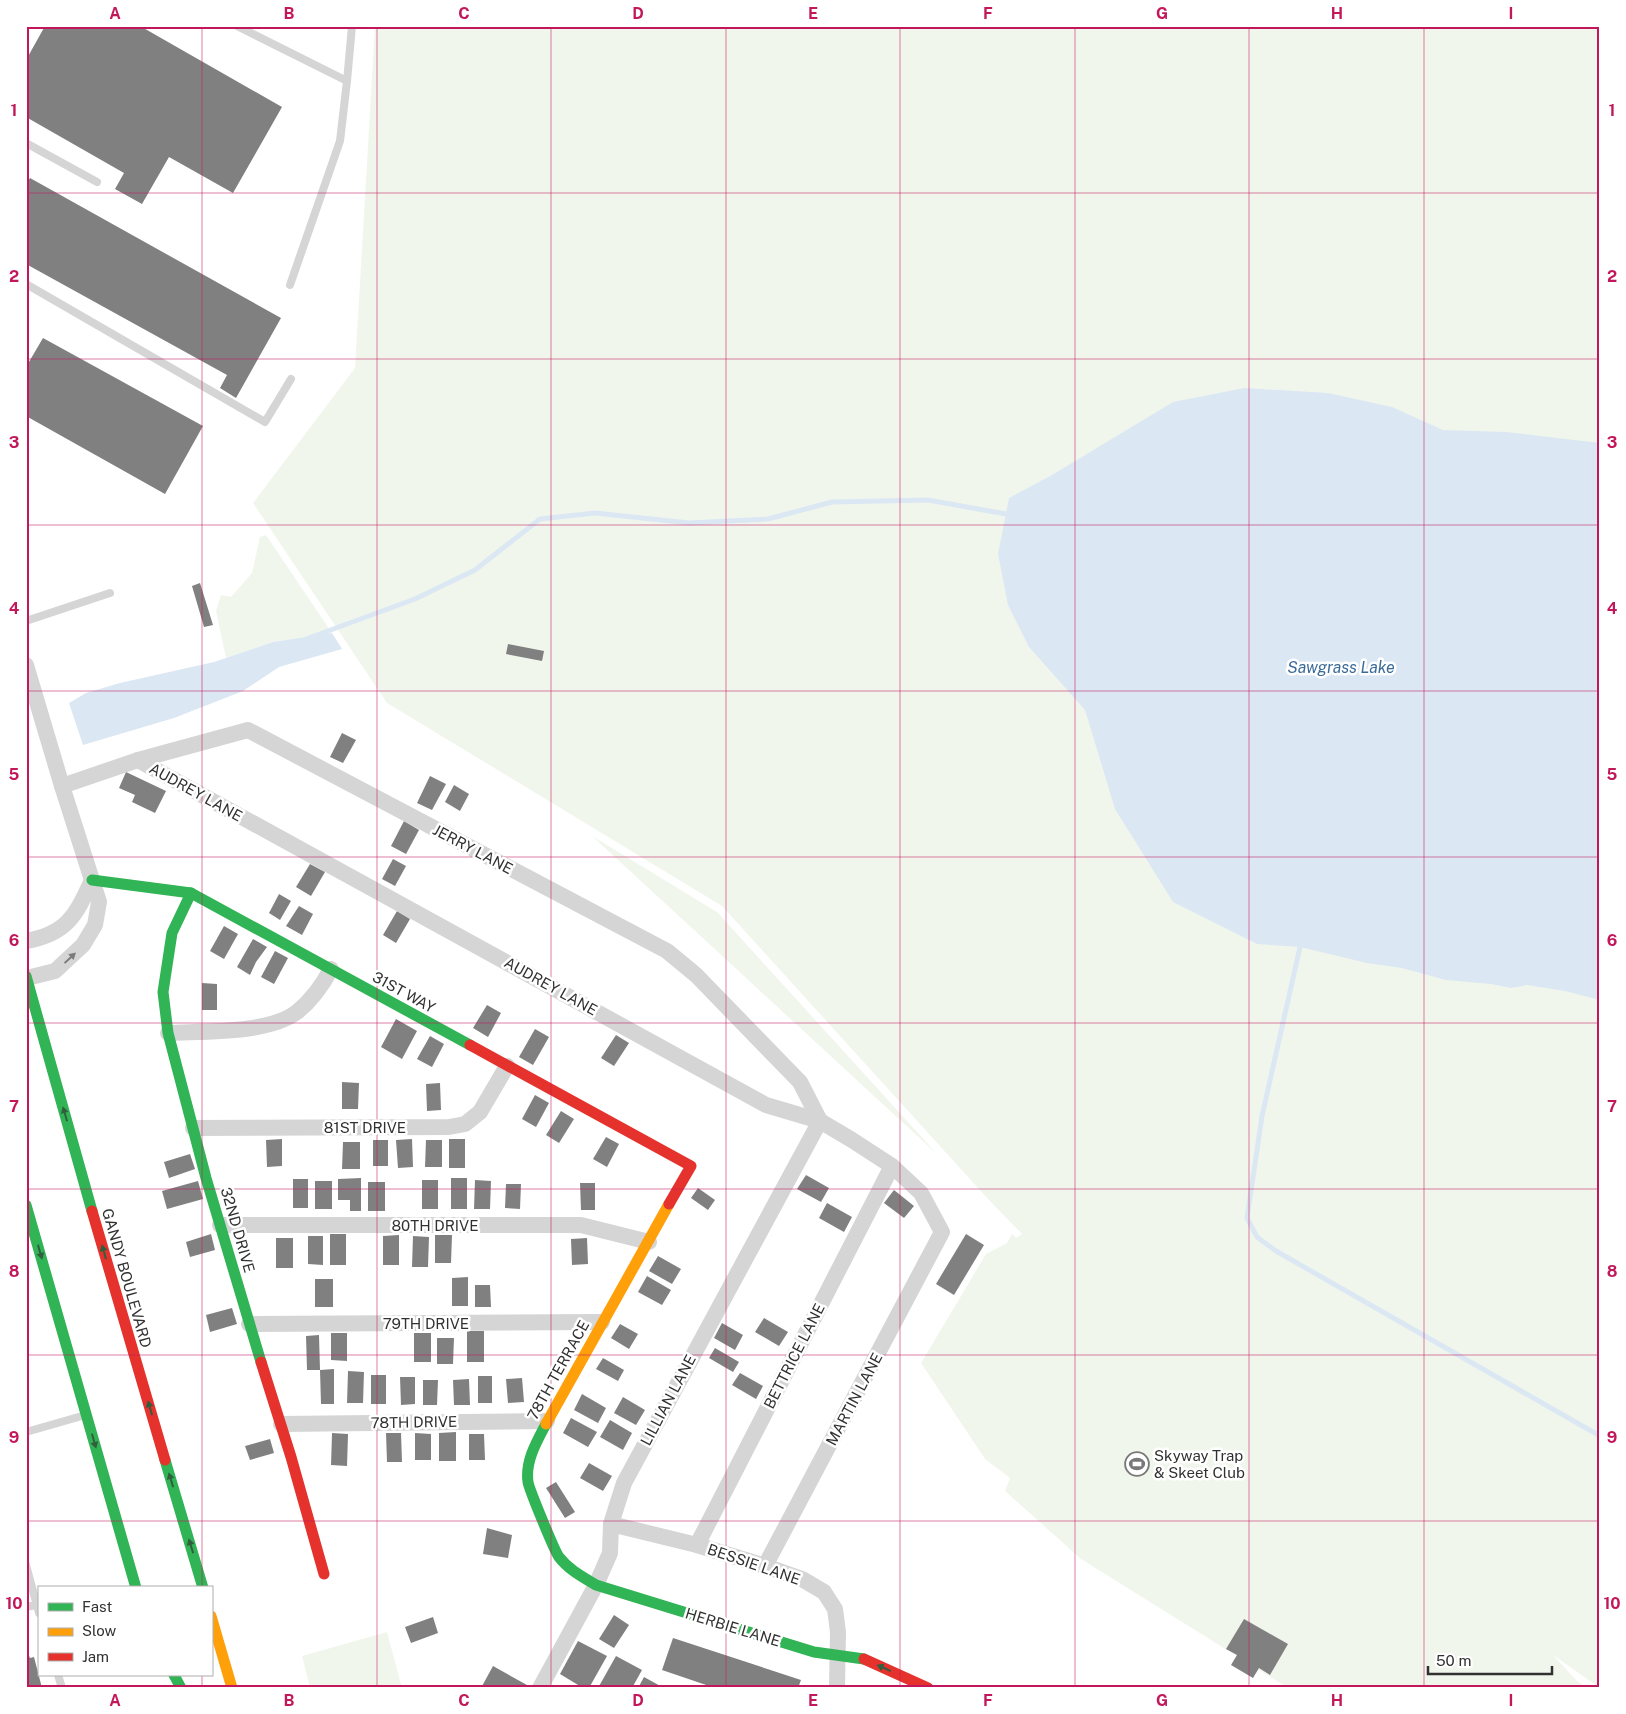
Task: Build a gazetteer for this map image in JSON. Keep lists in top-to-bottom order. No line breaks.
{"streets":{"main road":["31ST WAY","32ND DRIVE","GANDY BOULEVARD","78TH TERRACE","HERBIE LANE"],"street":["AUDREY LANE","JERRY LANE","81ST DRIVE","80TH DRIVE","79TH DRIVE","BETTRICE LANE","MARTIN LANE","LILLIAN LANE","78TH DRIVE","BESSIE LANE"]},"crossings":[["AUDREY LANE","JERRY LANE"],["AUDREY LANE","BETTRICE LANE"],["AUDREY LANE","MARTIN LANE"],["AUDREY LANE","LILLIAN LANE"],["JERRY LANE","LILLIAN LANE"],["31ST WAY","81ST DRIVE"],["31ST WAY","32ND DRIVE"],["31ST WAY","78TH TERRACE"],["81ST DRIVE","32ND DRIVE"],["80TH DRIVE","32ND DRIVE"],["80TH DRIVE","78TH TERRACE"],["32ND DRIVE","79TH DRIVE"],["32ND DRIVE","78TH DRIVE"],["79TH DRIVE","78TH TERRACE"],["BETTRICE LANE","BESSIE LANE"],["78TH TERRACE","LILLIAN LANE"],["78TH TERRACE","78TH DRIVE"],["78TH TERRACE","HERBIE LANE"],["MARTIN LANE","BESSIE LANE"],["LILLIAN LANE","BESSIE LANE"],["LILLIAN LANE","HERBIE LANE"],["BESSIE LANE","HERBIE LANE"]],"water":["Sawgrass Lake"],"places":{"sports":["Skyway Trap & Skeet Club"]},"legend":["Fast","Slow","Jam"],"scale_bar":"50 m","grid":{"columns":["A","B","C","D","E","F","G","H","I"],"rows":["1","2","3","4","5","6","7","8","9","10"]}}
